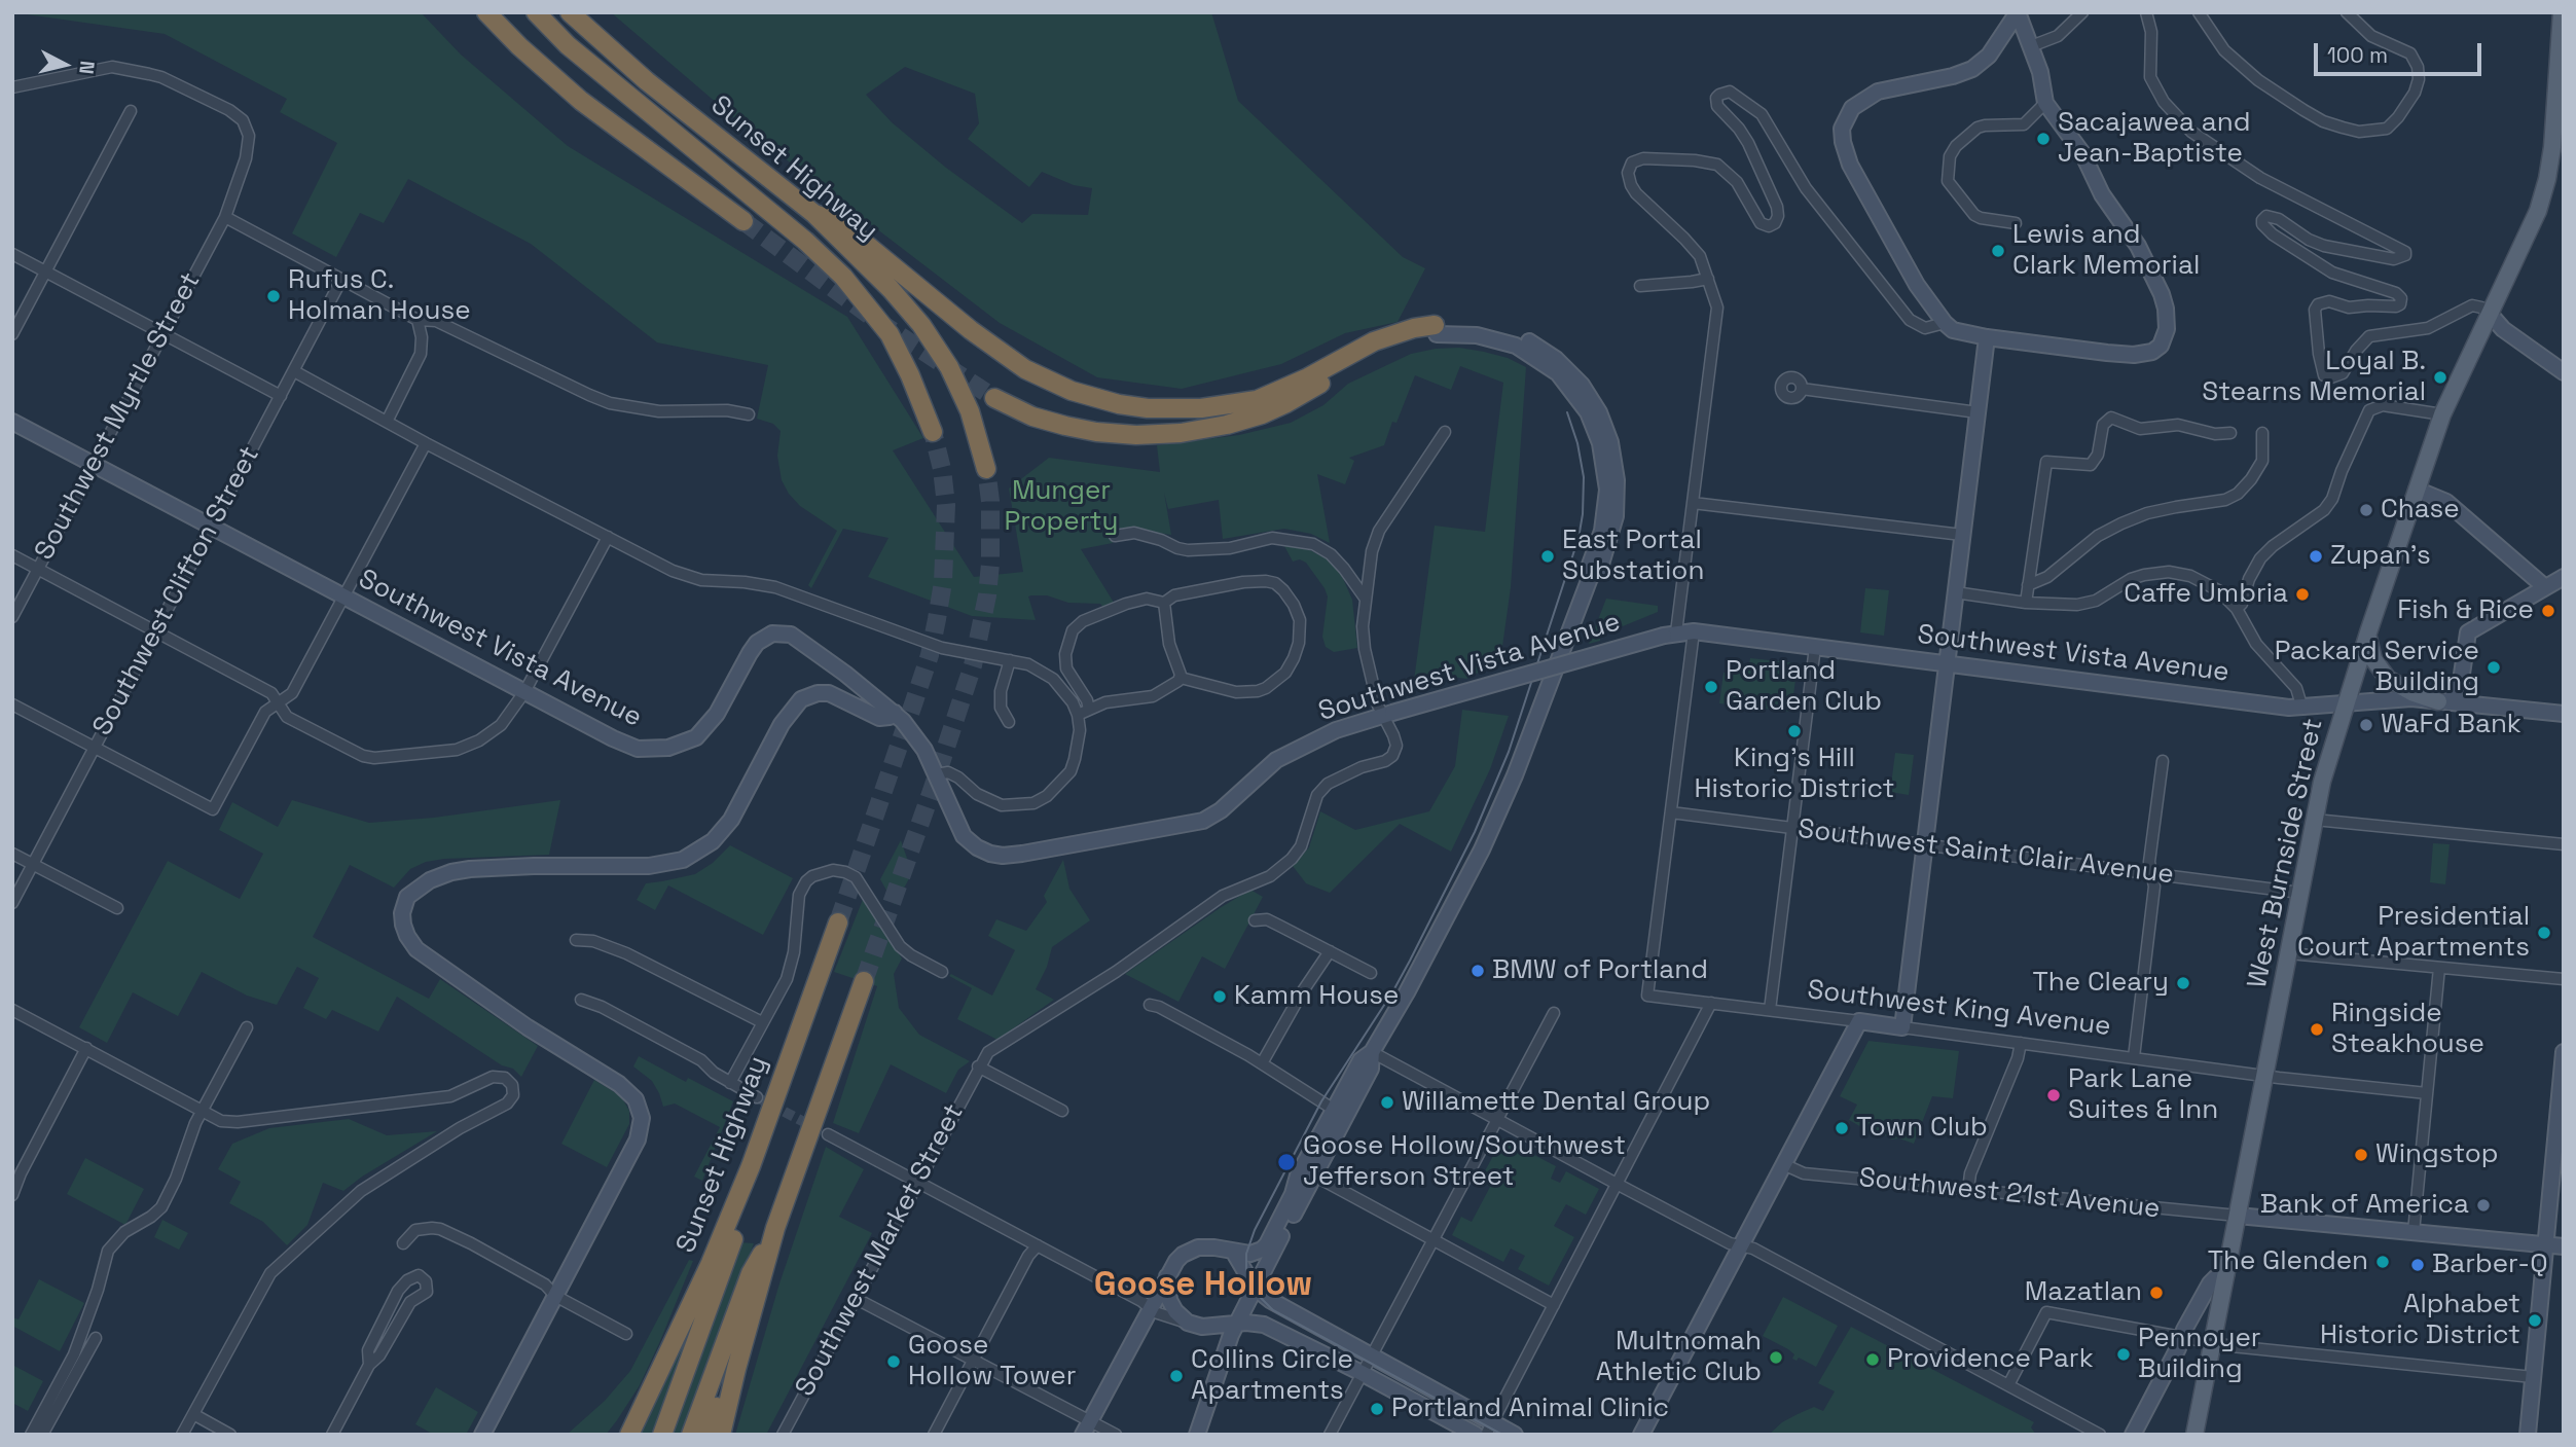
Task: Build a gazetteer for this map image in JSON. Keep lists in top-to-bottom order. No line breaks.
{"streets":{"highway":["Sunset Highway"],"main road":["Southwest Vista Avenue","West Burnside Street","Southwest King Avenue"],"street":["Southwest Myrtle Street","Southwest Clifton Street","Southwest Saint Clair Avenue","Southwest 21st Avenue","Southwest Market Street"]},"crossings":[["Southwest Myrtle Street","Southwest Vista Avenue"],["Southwest Clifton Street","Southwest Vista Avenue"],["Southwest Vista Avenue","West Burnside Street"],["Southwest Vista Avenue","Southwest Market Street"],["Southwest Saint Clair Avenue","West Burnside Street"],["Southwest Saint Clair Avenue","Southwest King Avenue"],["West Burnside Street","Southwest King Avenue"],["West Burnside Street","Southwest 21st Avenue"]],"districts":["Goose Hollow"],"parks":["Munger Property"],"places":["Sacajawea and Jean-Baptiste","Lewis and Clark Memorial","Rufus C. Holman House","Loyal B. Stearns Memorial","Chase","East Portal Substation","Zupan's","Caffe Umbria","Fish & Rice","Packard Service Building","Portland Garden Club","WaFd Bank","King's Hill Historic District","Presidential Court Apartments","BMW of Portland","The Cleary","Kamm House","Ringside Steakhouse","Park Lane Suites & Inn","Willamette Dental Group","Town Club","Wingstop","Goose Hollow/Southwest Jefferson Street","Bank of America","The Glenden","Barber-Q","Mazatlan","Alphabet Historic District","Pennoyer Building","Multnomah Athletic Club","Providence Park","Goose Hollow Tower","Collins Circle Apartments","Portland Animal Clinic"],"scale_bar":"100 m","north":"right"}
